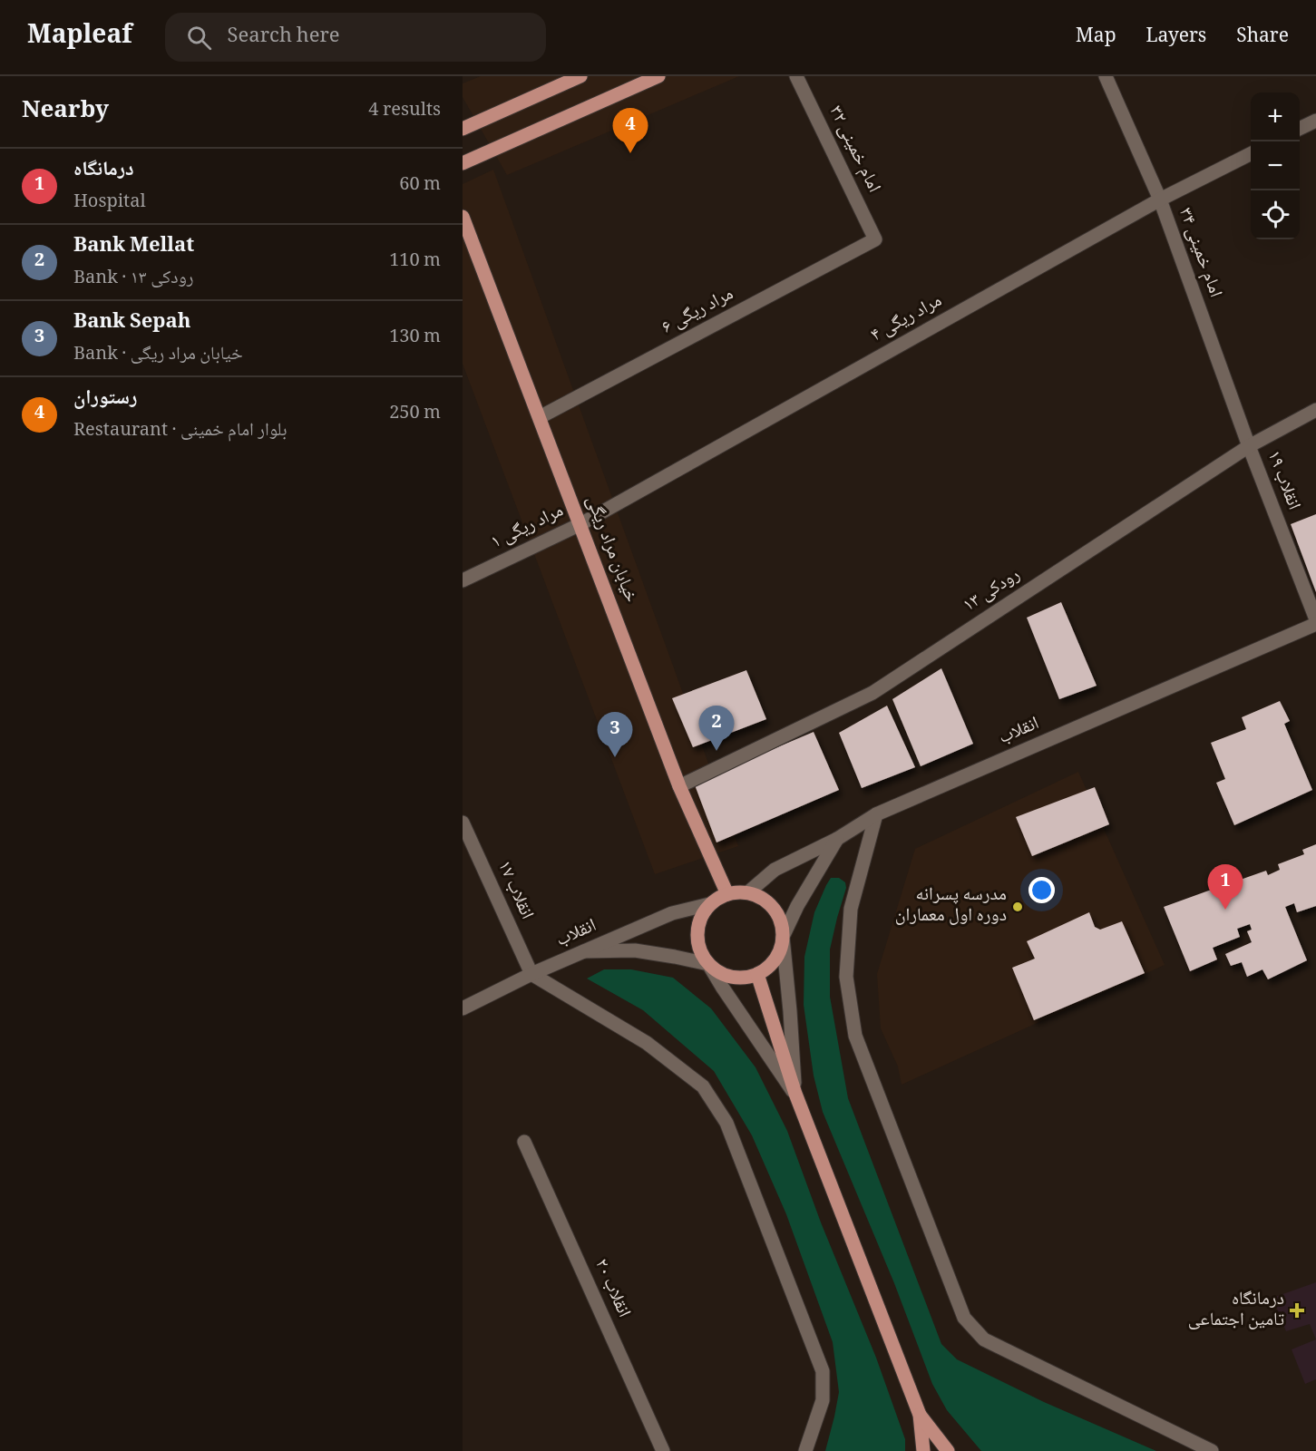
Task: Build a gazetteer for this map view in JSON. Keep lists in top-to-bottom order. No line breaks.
{"streets":{"main road":["خیابان مراد ریگی"],"street":["امام خمینی ۳۲","امام خمینی ۳۴","مراد ریگی ۶","مراد ریگی ۴","انقلاب ۱۹","مراد ریگی ۱","رودکی ۱۳","انقلاب","انقلاب ۱۷","انقلاب ۲۰"]},"crossings":[["امام خمینی ۳۲","مراد ریگی ۶"],["امام خمینی ۳۴","مراد ریگی ۴"],["امام خمینی ۳۴","انقلاب ۱۹"],["امام خمینی ۳۴","رودکی ۱۳"],["مراد ریگی ۶","خیابان مراد ریگی"],["مراد ریگی ۴","مراد ریگی ۱"],["مراد ریگی ۴","خیابان مراد ریگی"],["انقلاب ۱۹","رودکی ۱۳"],["مراد ریگی ۱","خیابان مراد ریگی"],["خیابان مراد ریگی","رودکی ۱۳"],["خیابان مراد ریگی","انقلاب"],["انقلاب","انقلاب ۱۷"]],"places":{"other":["مدرسه پسرانه دوره اول معماران"],"health":["درمانگاه تامین اجتماعی"]},"page":{"header":"Mapleaf","search":"Search here","nav":["Map","Layers","Share"],"heading":["Nearby","4 results"],"map_buttons":["+","−"],"pins":["4","2","3","1"],"list":[{"mark":"1","name":"درمانگاه","note":"Hospital","value":"60 m"},{"mark":"2","name":"Bank Mellat","note":"Bank · رودکی ۱۳","value":"110 m"},{"mark":"3","name":"Bank Sepah","note":"Bank · خیابان مراد ریگی","value":"130 m"},{"mark":"4","name":"رستوران","note":"Restaurant · بلوار امام خمینی","value":"250 m"}]}}
